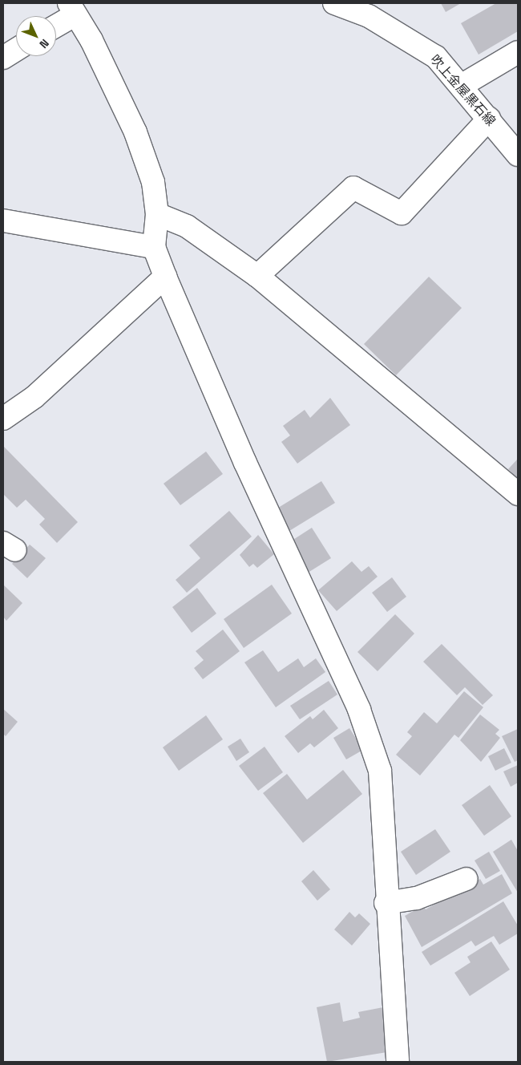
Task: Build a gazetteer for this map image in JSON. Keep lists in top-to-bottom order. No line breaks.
{"streets":{"street":["吹上金屋黒石線"]},"north":"bottom right"}
